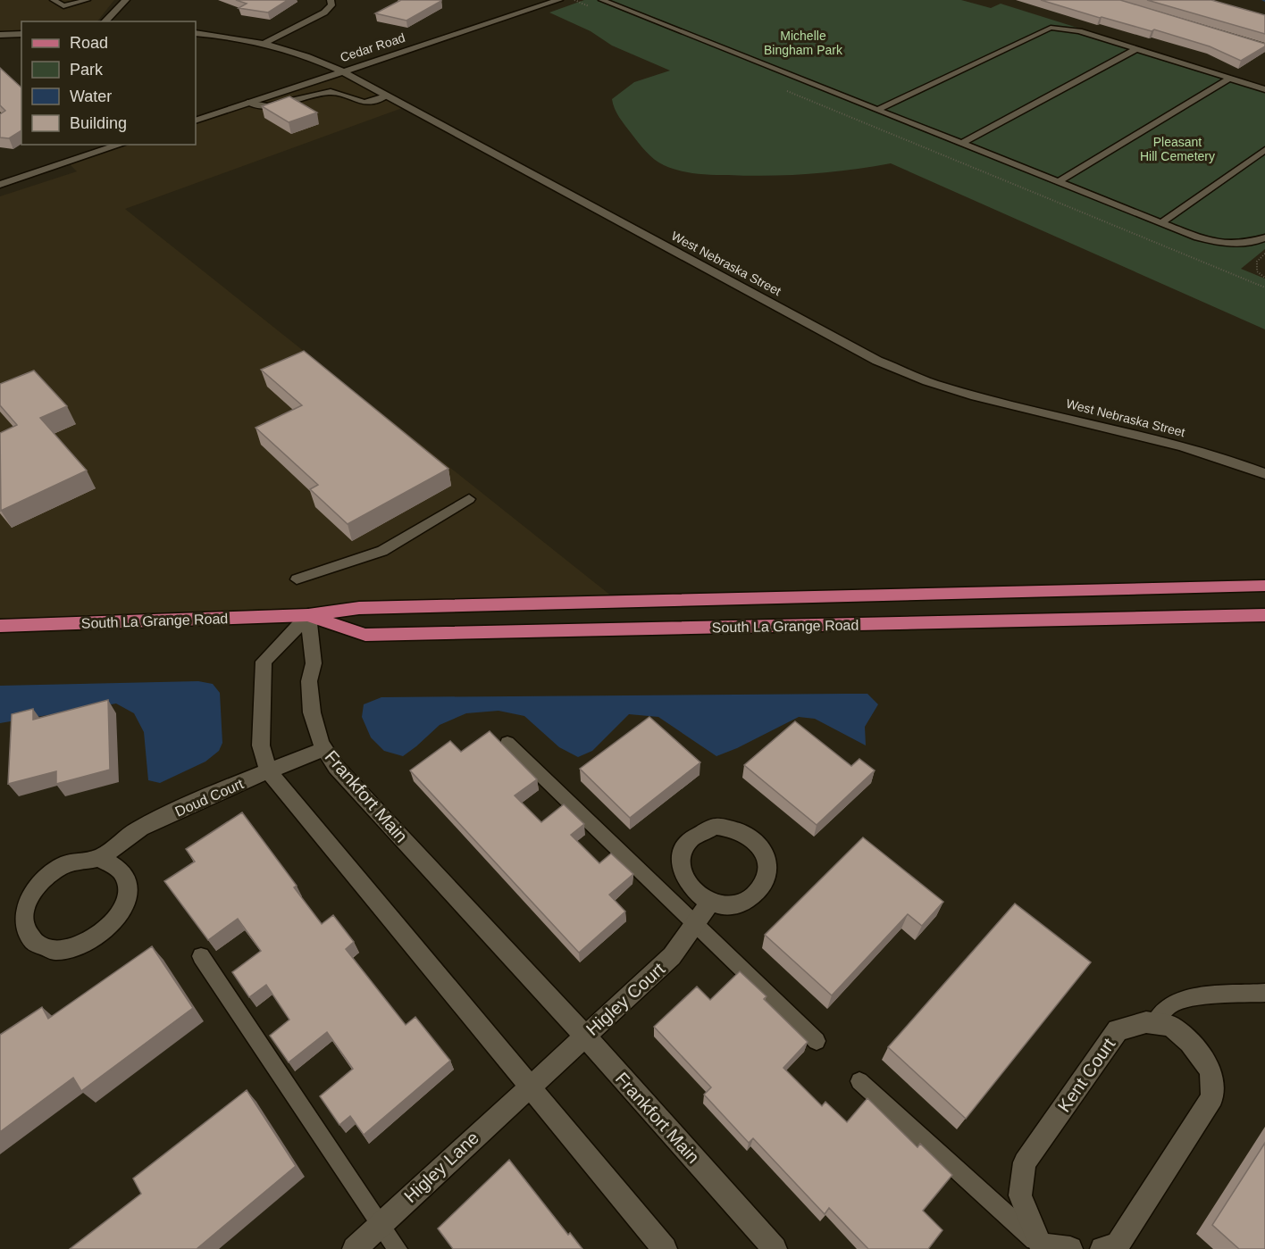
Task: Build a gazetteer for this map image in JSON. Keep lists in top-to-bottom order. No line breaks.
{"streets":{"main road":["South La Grange Road"],"street":["Cedar Road","West Nebraska Street","Frankfort Main","Doud Court","Higley Court","Kent Court","Higley Lane"]},"crossings":[["Cedar Road","West Nebraska Street"],["South La Grange Road","Frankfort Main"],["Frankfort Main","Doud Court"],["Frankfort Main","Higley Court"],["Higley Court","Higley Lane"]],"parks":["Michelle Bingham Park","Pleasant Hill Cemetery"],"legend":["Road","Park","Water","Building"]}
